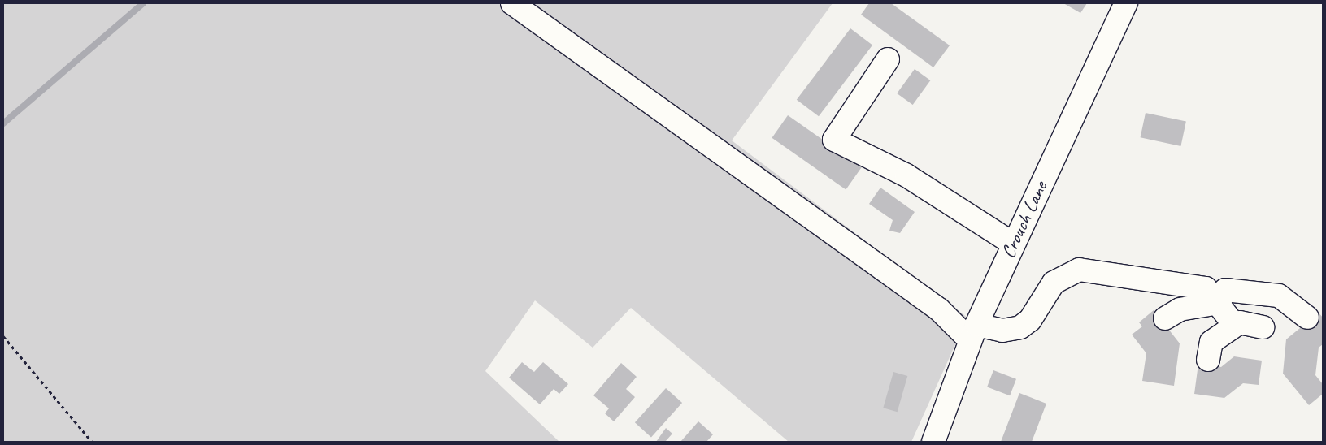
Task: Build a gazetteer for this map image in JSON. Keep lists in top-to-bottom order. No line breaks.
{"streets":{"street":["Crouch Lane"]}}
